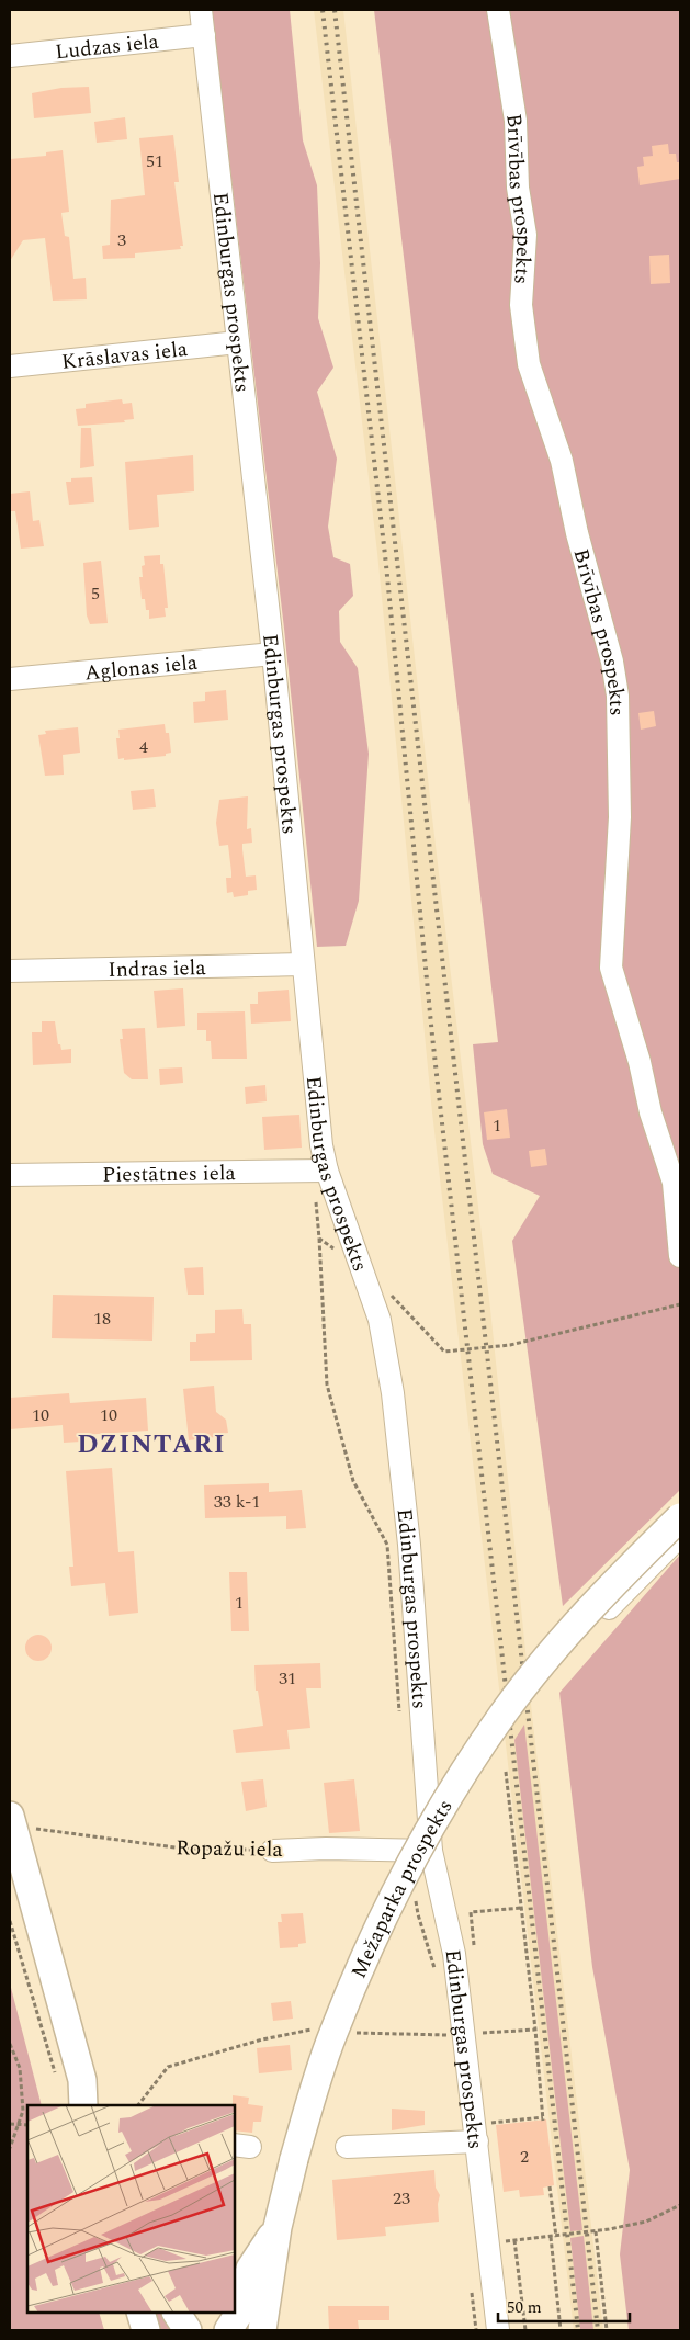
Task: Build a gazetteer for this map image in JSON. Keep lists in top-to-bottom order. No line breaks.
{"streets":{"main road":["Mežaparka prospekts"],"street":["Ludzas iela","Brīvības prospekts","Edinburgas prospekts","Krāslavas iela","Aglonas iela","Indras iela","Piestātnes iela","Ropažu iela"]},"crossings":[["Ludzas iela","Edinburgas prospekts"],["Edinburgas prospekts","Krāslavas iela"],["Edinburgas prospekts","Aglonas iela"],["Edinburgas prospekts","Indras iela"],["Edinburgas prospekts","Piestātnes iela"],["Edinburgas prospekts","Ropažu iela"]],"districts":["DZINTARI"],"house_numbers":["51","3","5","4","1","18","10","10","33 k-1","1","31","2","23"],"scale_bar":"50 m"}
